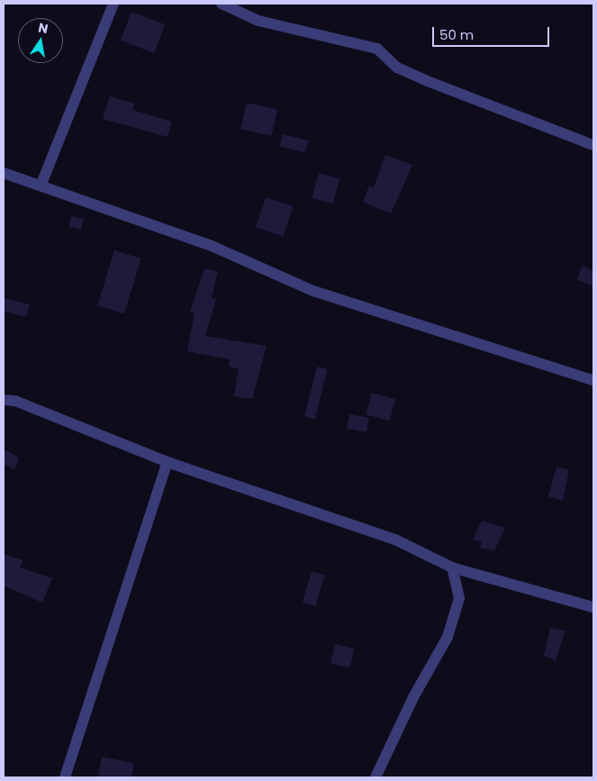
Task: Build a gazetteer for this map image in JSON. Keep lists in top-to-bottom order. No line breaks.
{"scale_bar":"50 m","north":"top"}
